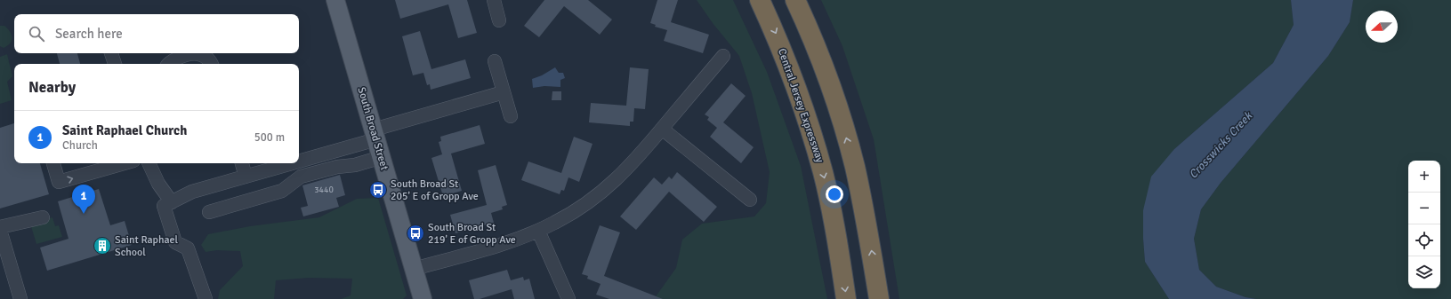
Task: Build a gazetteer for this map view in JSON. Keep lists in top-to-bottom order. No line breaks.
{"streets":{"highway":["Central Jersey Expressway"],"main road":["South Broad Street"]},"water":["Crosswicks Creek"],"places":{"bus stop":["South Broad St 205' E of Gropp Ave","South Broad St 219' E of Gropp Ave"],"building":["Saint Raphael School"]},"house_numbers":["3440"],"north":"left","page":{"search":"Search here","heading":"Nearby","list":[{"mark":"1","name":"Saint Raphael Church","note":"Church","value":"500 m"}],"map_buttons":["+","−"],"pins":"1"}}
